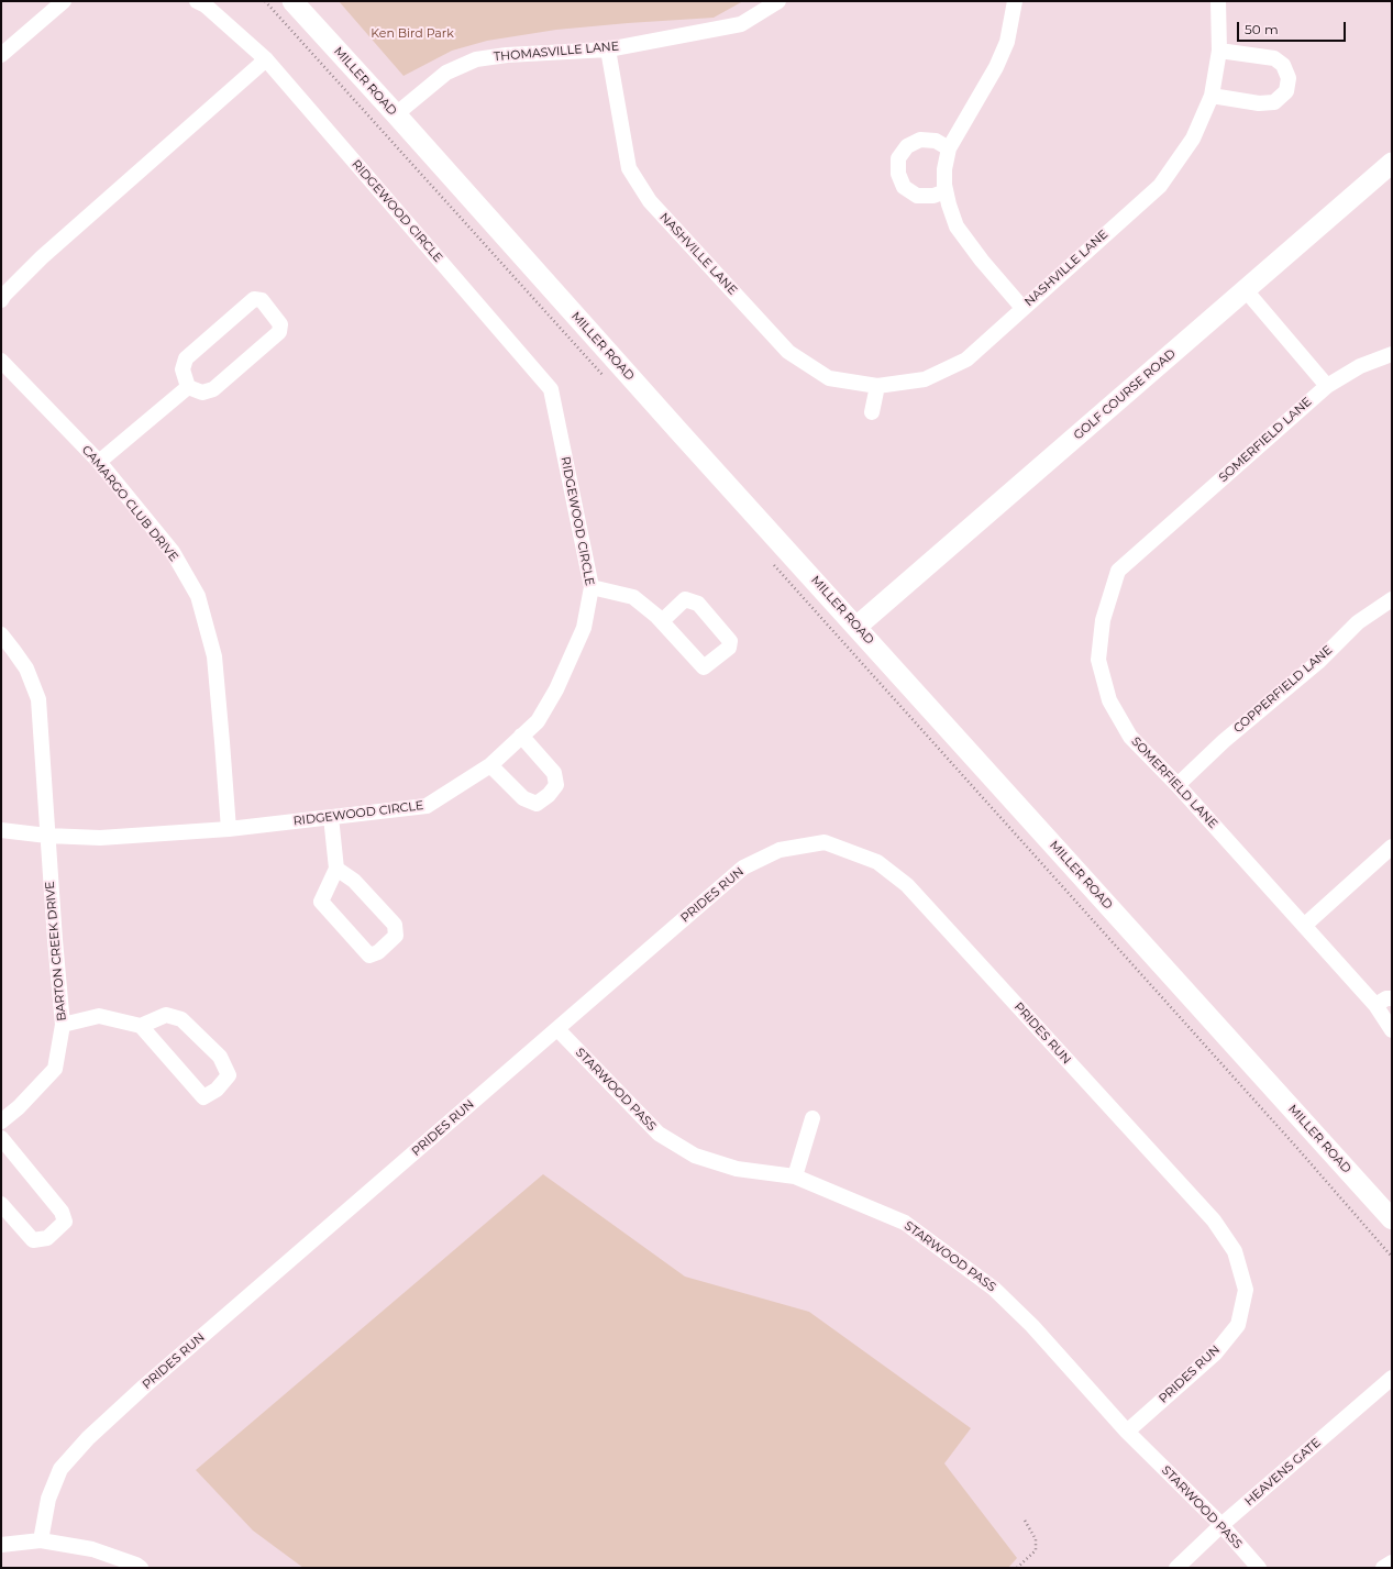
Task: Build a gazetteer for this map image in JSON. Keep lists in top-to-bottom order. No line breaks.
{"streets":{"street":["THOMASVILLE LANE","MILLER ROAD","RIDGEWOOD CIRCLE","NASHVILLE LANE","GOLF COURSE ROAD","SOMERFIELD LANE","CAMARGO CLUB DRIVE","COPPERFIELD LANE","PRIDES RUN","BARTON CREEK DRIVE","STARWOOD PASS","HEAVENS GATE"]},"crossings":[["THOMASVILLE LANE","MILLER ROAD"],["THOMASVILLE LANE","NASHVILLE LANE"],["MILLER ROAD","GOLF COURSE ROAD"],["RIDGEWOOD CIRCLE","CAMARGO CLUB DRIVE"],["RIDGEWOOD CIRCLE","BARTON CREEK DRIVE"],["SOMERFIELD LANE","COPPERFIELD LANE"],["PRIDES RUN","STARWOOD PASS"],["STARWOOD PASS","HEAVENS GATE"]],"parks":["Ken Bird Park"],"scale_bar":"50 m"}
